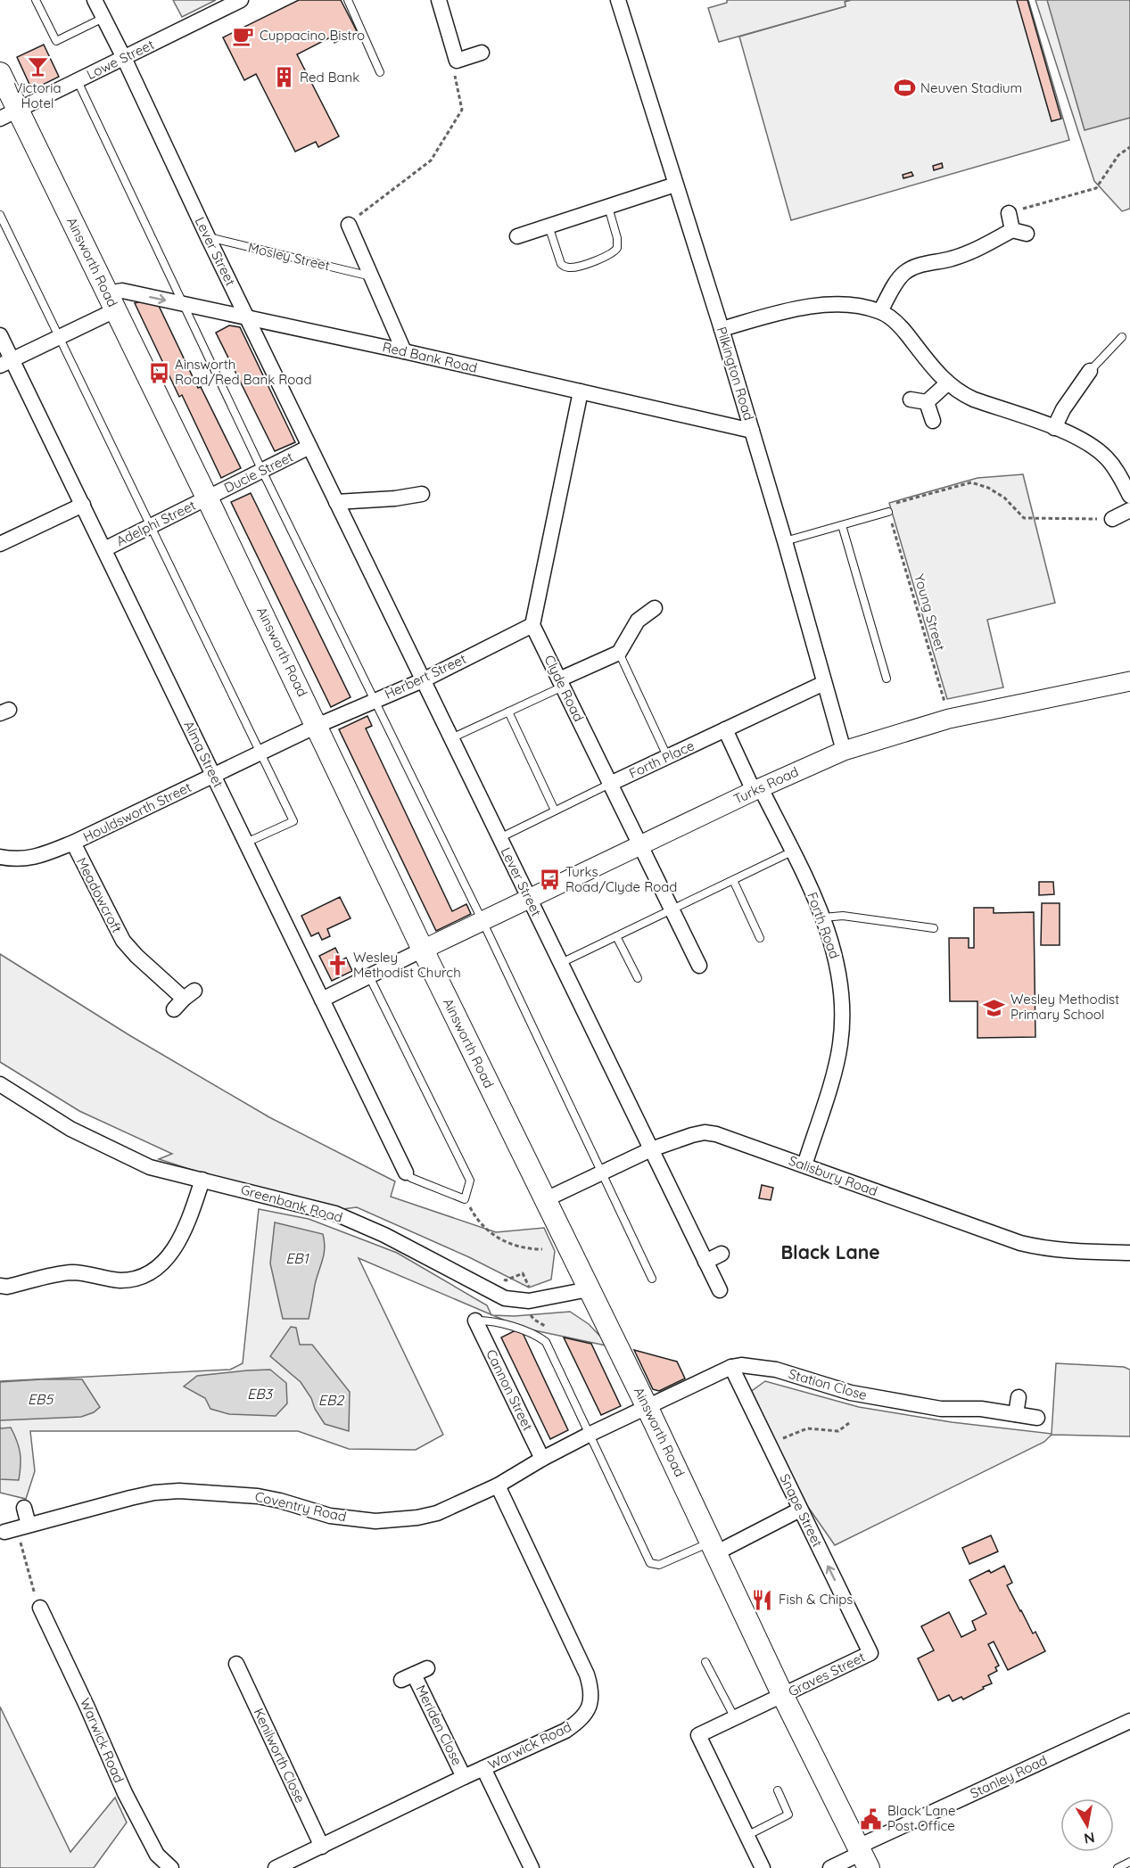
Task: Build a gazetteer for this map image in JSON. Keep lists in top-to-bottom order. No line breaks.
{"streets":{"main road":["Ainsworth Road"],"street":["Lowe Street","Lever Street","Red Bank Road","Pilkington Road","Ducie Street","Adelphi Street","Herbert Street","Clyde Road","Alma Street","Forth Place","Turks Road","Houldsworth Street","Meadowcroft","Forth Road","Salisbury Road","Greenbank Road","Station Close","Cannon Street","Coventry Road","Snape Street","Graves Street","Meriden Close","Warwick Road","Kenilworth Close","Stanley Road"],"lane":["Mosley Street"],"path":["Young Street"]},"crossings":[["Lowe Street","Lever Street"],["Lowe Street","Ainsworth Road"],["Lever Street","Mosley Street"],["Lever Street","Red Bank Road"],["Lever Street","Ducie Street"],["Lever Street","Herbert Street"],["Lever Street","Forth Place"],["Lever Street","Turks Road"],["Lever Street","Salisbury Road"],["Ainsworth Road","Red Bank Road"],["Ainsworth Road","Ducie Street"],["Ainsworth Road","Adelphi Street"],["Ainsworth Road","Herbert Street"],["Ainsworth Road","Turks Road"],["Ainsworth Road","Houldsworth Street"],["Ainsworth Road","Salisbury Road"],["Ainsworth Road","Greenbank Road"],["Ainsworth Road","Station Close"],["Ainsworth Road","Coventry Road"],["Ainsworth Road","Graves Street"],["Ainsworth Road","Stanley Road"],["Red Bank Road","Pilkington Road"],["Pilkington Road","Forth Place"],["Pilkington Road","Turks Road"],["Ducie Street","Adelphi Street"],["Adelphi Street","Alma Street"],["Young Street","Turks Road"],["Herbert Street","Clyde Road"],["Herbert Street","Houldsworth Street"],["Clyde Road","Forth Place"],["Clyde Road","Turks Road"],["Alma Street","Houldsworth Street"],["Forth Place","Forth Road"],["Turks Road","Forth Road"],["Houldsworth Street","Meadowcroft"],["Forth Road","Salisbury Road"],["Station Close","Coventry Road"],["Station Close","Snape Street"],["Cannon Street","Coventry Road"],["Coventry Road","Warwick Road"],["Snape Street","Graves Street"],["Meriden Close","Warwick Road"],["Warwick Road","Kenilworth Close"]],"one_way":["Snape Street"],"districts":["Black Lane"],"water":["EB1","EB3","EB5","EB2"],"places":{"cafe":["Cuppacino Bistro"],"bar":["Victoria Hotel"],"building":["Red Bank"],"sports":["Neuven Stadium"],"bus stop":["Ainsworth Road/Red Bank Road","Turks Road/Clyde Road"],"church":["Wesley Methodist Church"],"school or university":["Wesley Methodist Primary School"],"restaurant":["Fish & Chips"],"public building":["Black Lane Post Office"]},"north":"bottom"}
